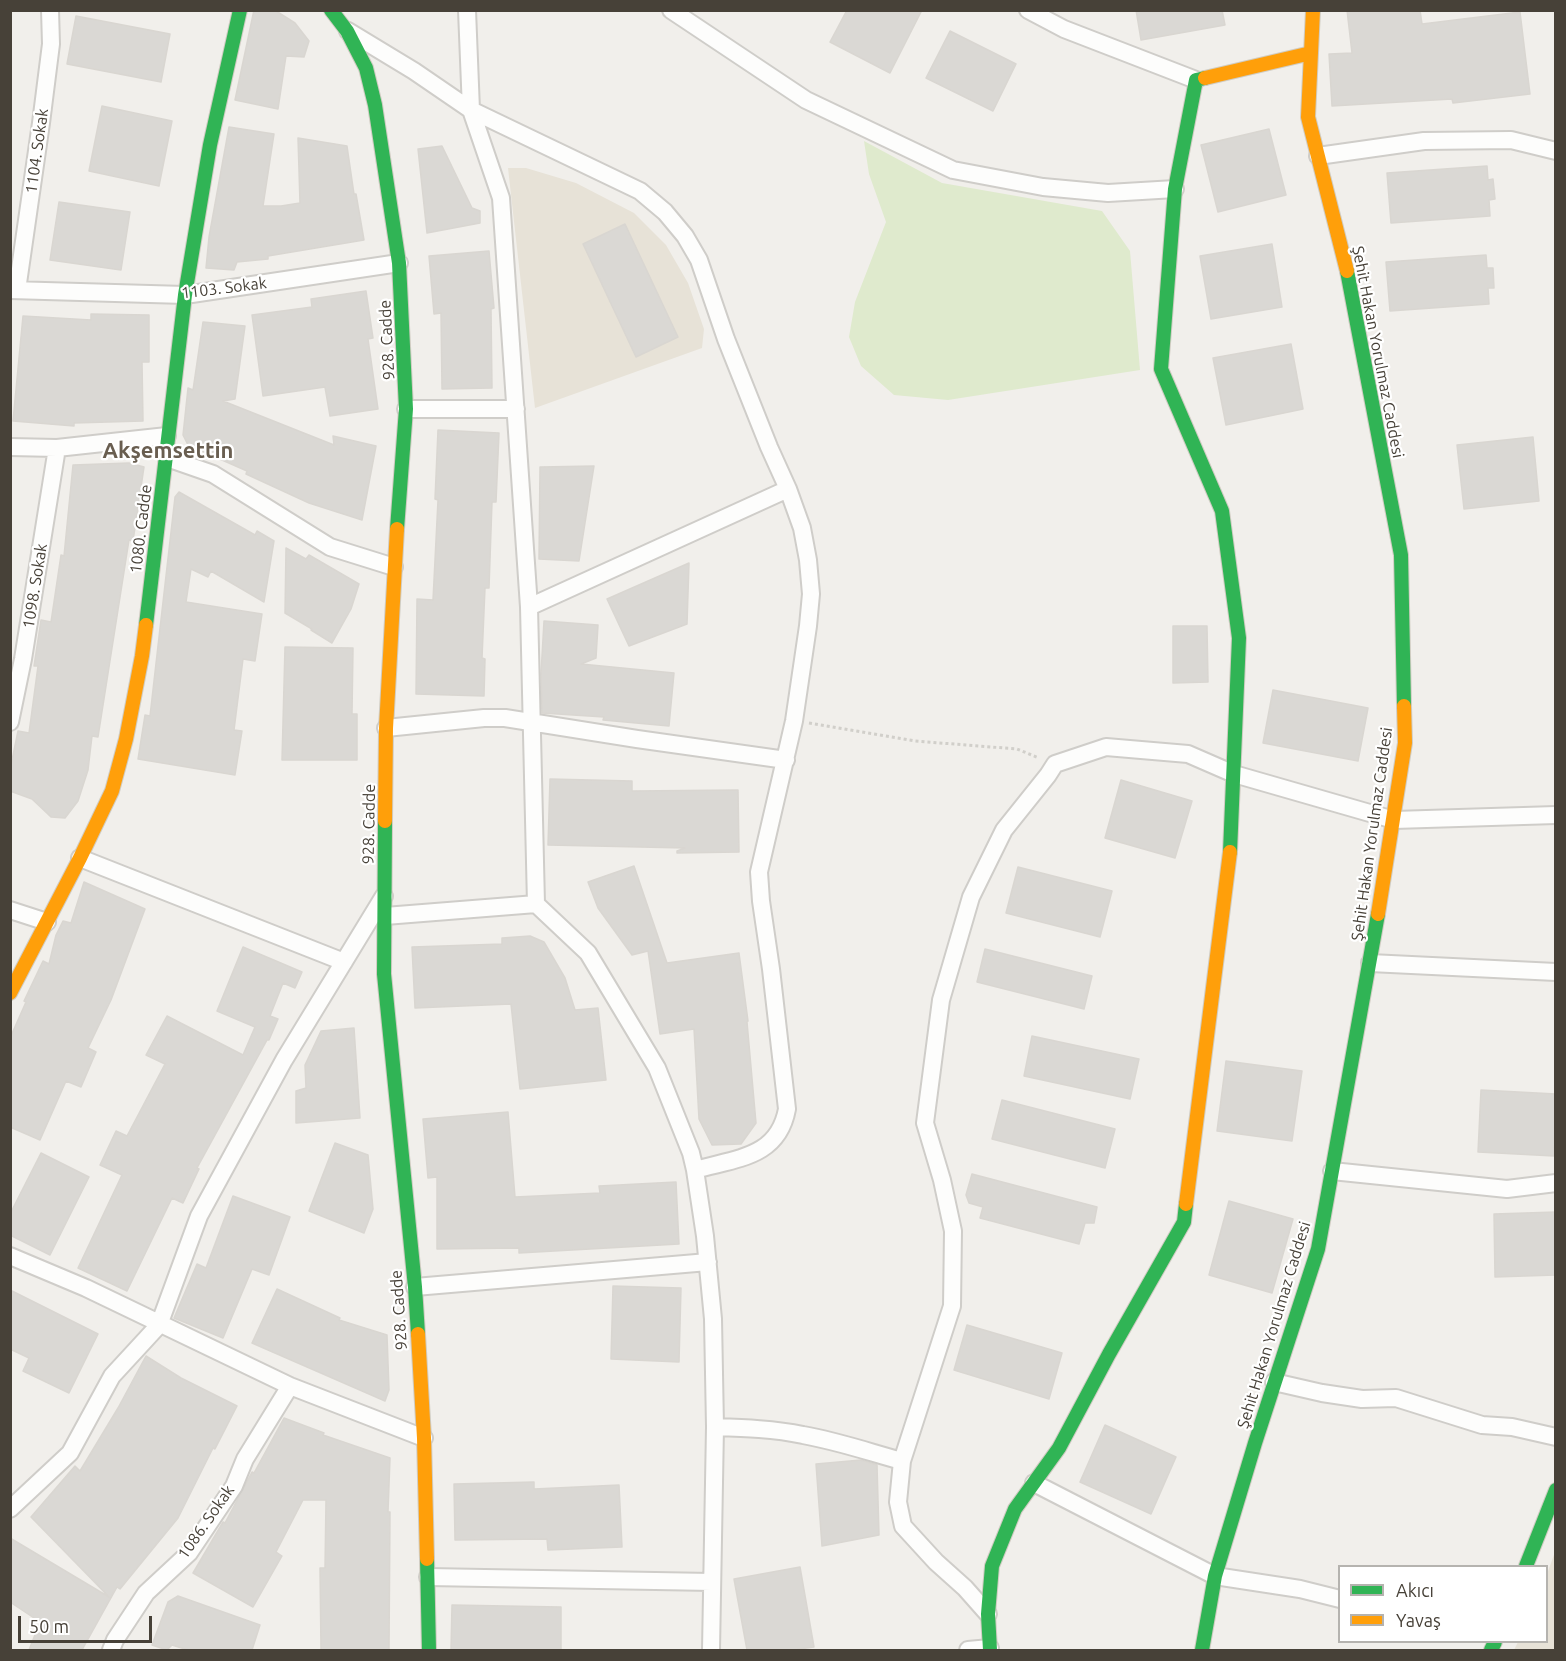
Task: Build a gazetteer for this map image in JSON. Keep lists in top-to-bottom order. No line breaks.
{"streets":{"street":["1104. Sokak","1103. Sokak","928. Cadde","Şehit Hakan Yorulmaz Caddesi","1080. Cadde","1098. Sokak","1086. Sokak"]},"crossings":[["1104. Sokak","1103. Sokak"],["1103. Sokak","928. Cadde"],["1103. Sokak","1080. Cadde"]],"districts":["Akşemsettin"],"legend":["Akıcı","Yavaş"],"scale_bar":"50 m"}
